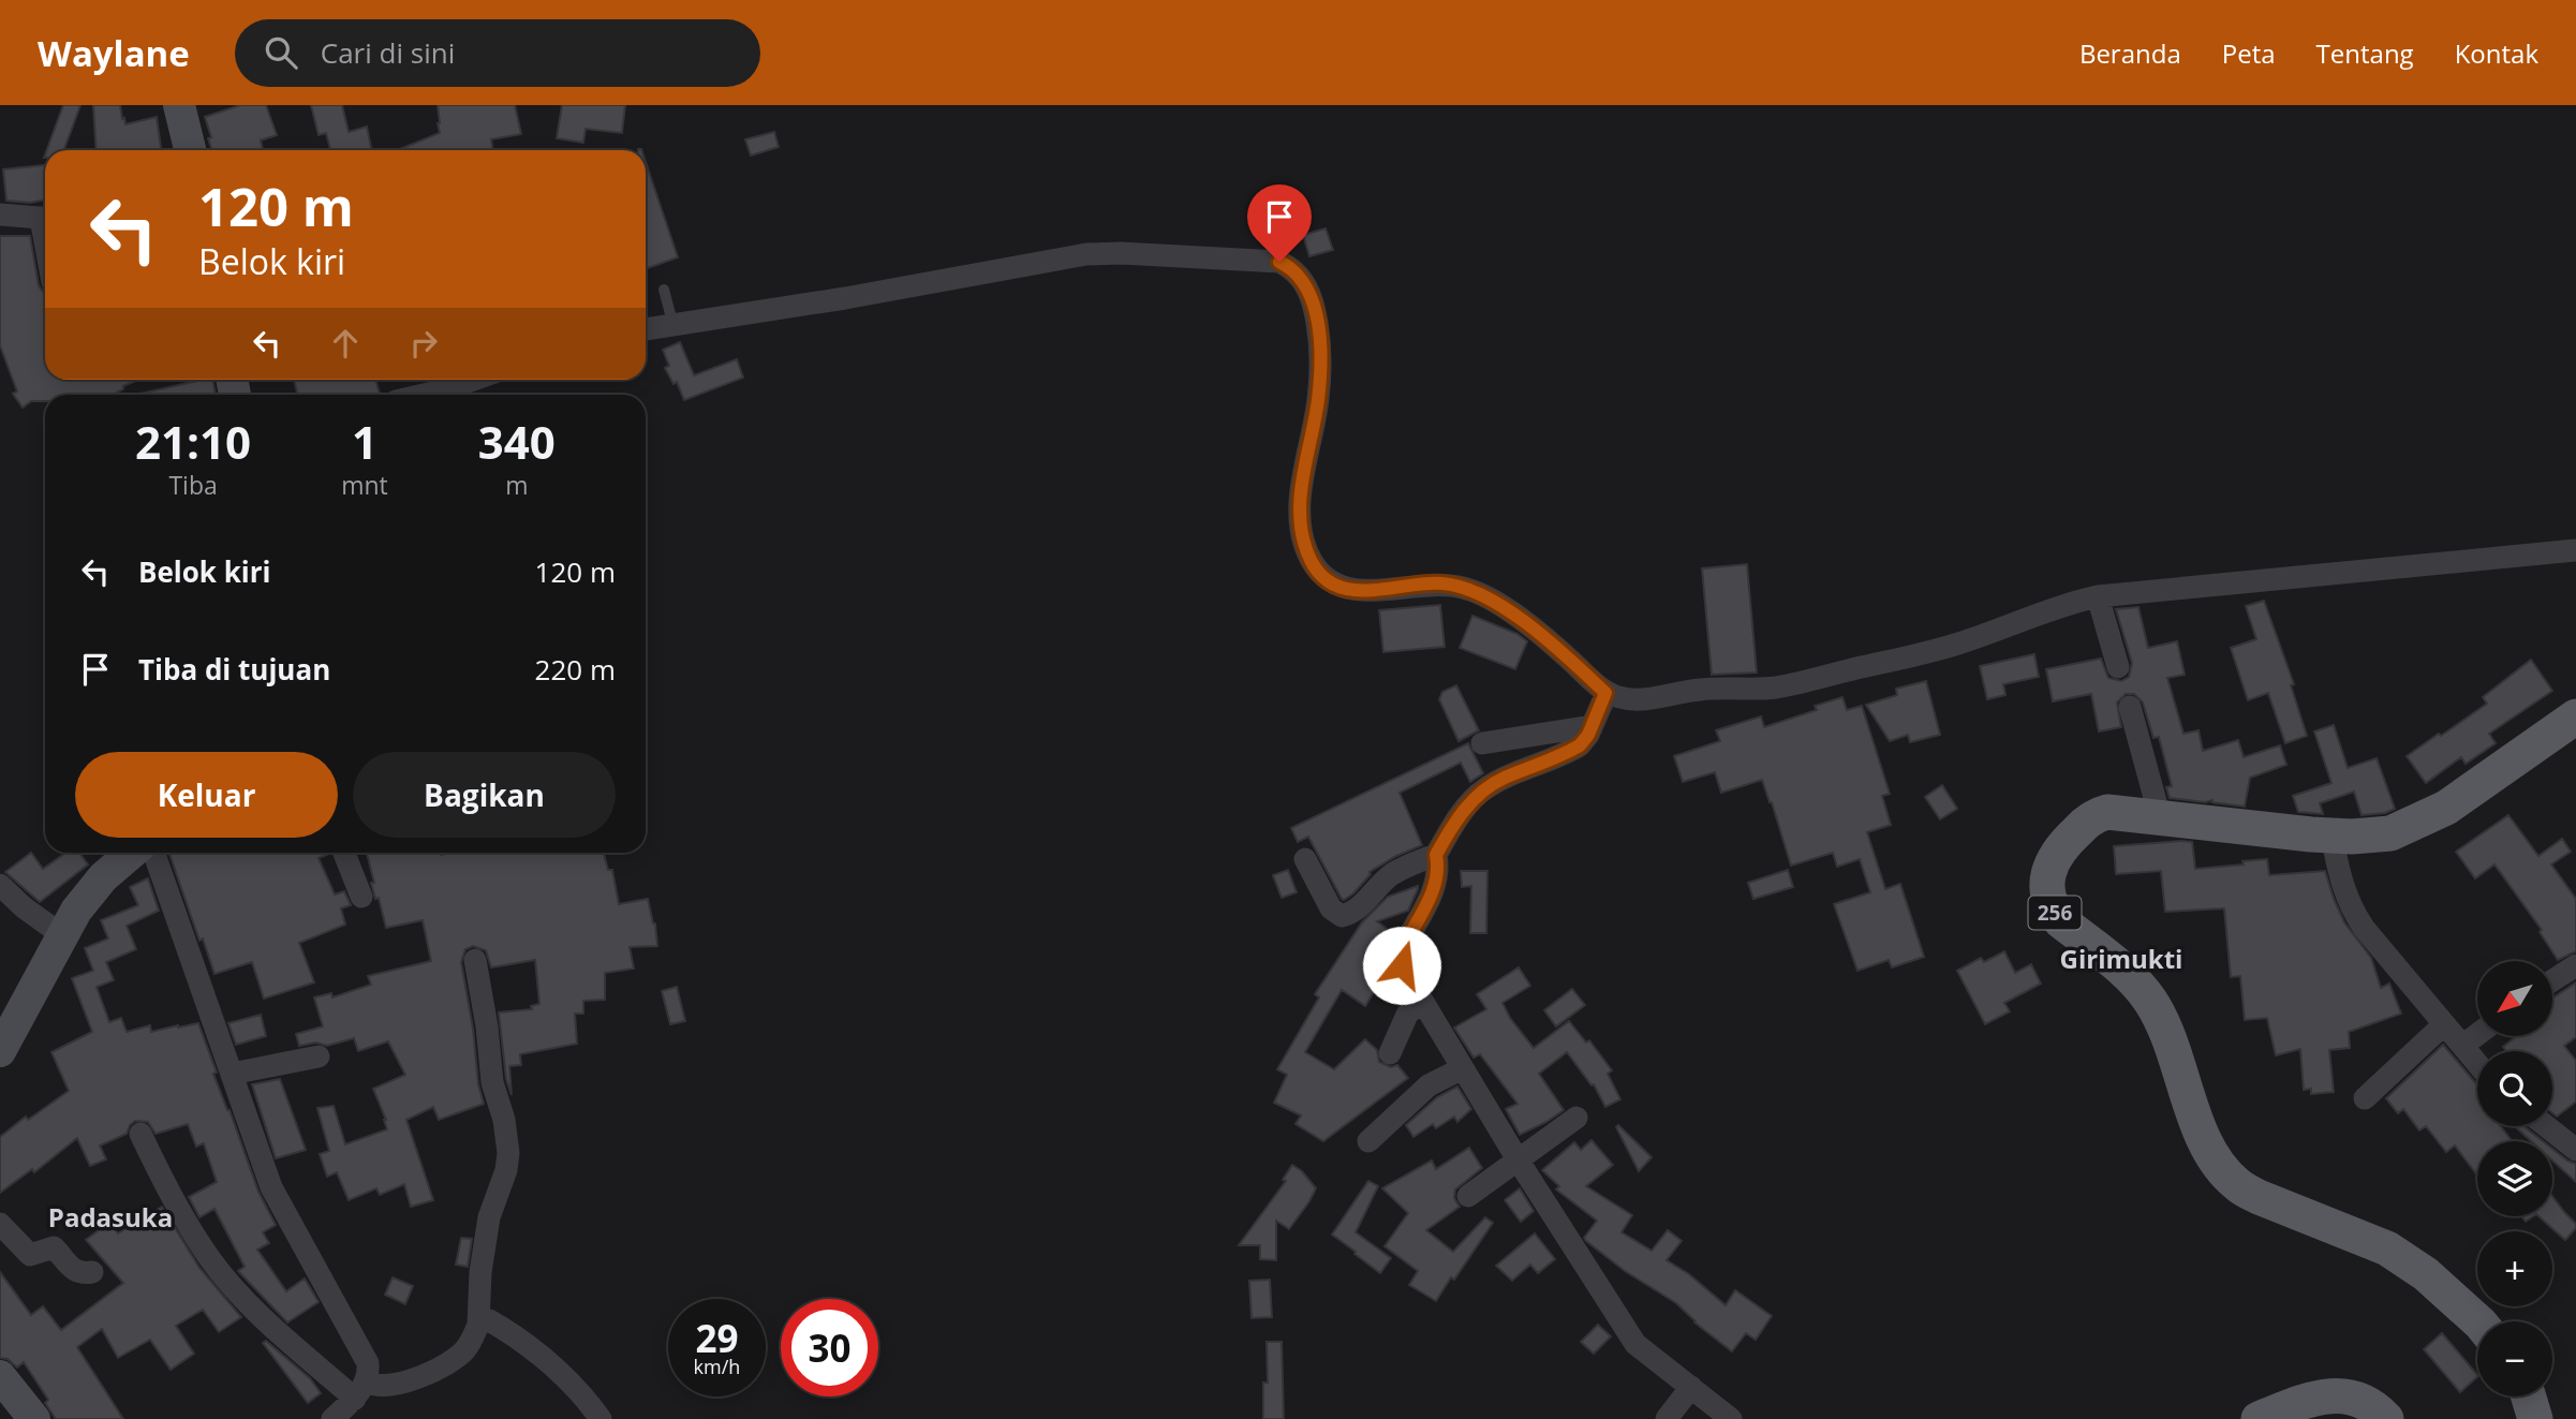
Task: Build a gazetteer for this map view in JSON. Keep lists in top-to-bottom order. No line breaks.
{"streets":{"main road":["256"]},"districts":["Girimukti","Padasuka"],"north":"bottom left","page":{"header":"Waylane","search":"Cari di sini","nav":["Beranda","Peta","Tentang","Kontak"],"turn":["120 m","Belok kiri"],"eta":["21:10","Tiba","1","mnt","340","m"],"list":[{"name":"Belok kiri","value":"120 m"},{"name":"Tiba di tujuan","value":"220 m"}],"buttons":["Keluar","Bagikan"],"map_buttons":["+","−"],"speed":"29 km/h","limit":"30"}}
